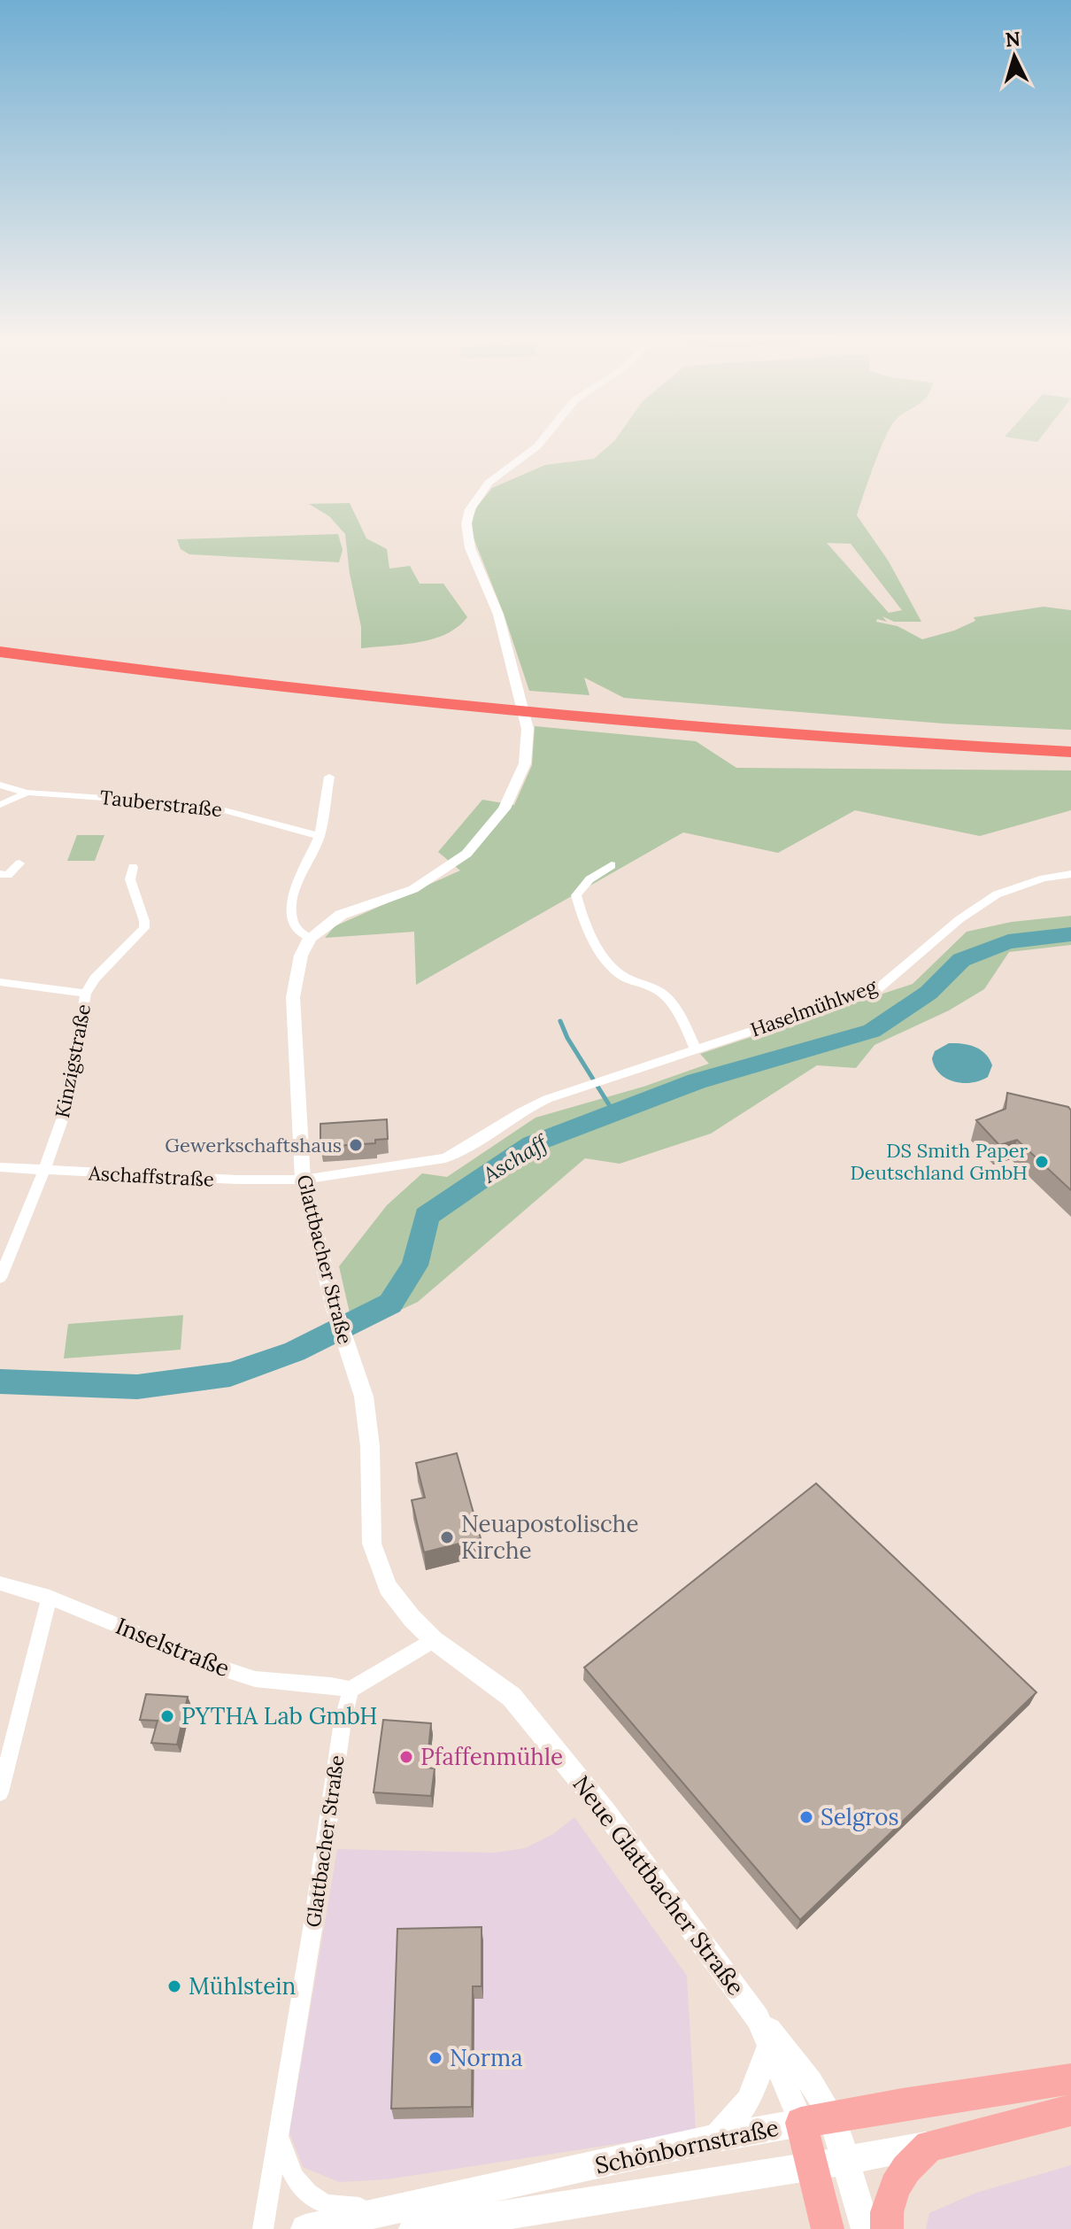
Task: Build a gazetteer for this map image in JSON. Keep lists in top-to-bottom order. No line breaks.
{"streets":{"main road":["Schönbornstraße"],"street":["Tauberstraße","Haselmühlweg","Kinzigstraße","Aschaffstraße","Glattbacher Straße","Inselstraße","Neue Glattbacher Straße"]},"crossings":[["Haselmühlweg","Aschaffstraße"],["Haselmühlweg","Glattbacher Straße"],["Kinzigstraße","Aschaffstraße"],["Aschaffstraße","Glattbacher Straße"],["Glattbacher Straße","Inselstraße"],["Glattbacher Straße","Neue Glattbacher Straße"],["Neue Glattbacher Straße","Schönbornstraße"]],"water":["Aschaff"],"places":["Gewerkschaftshaus","DS Smith Paper Deutschland GmbH","Neuapostolische Kirche","PYTHA Lab GmbH","Pfaffenmühle","Selgros","Mühlstein","Norma"],"north":"top"}
